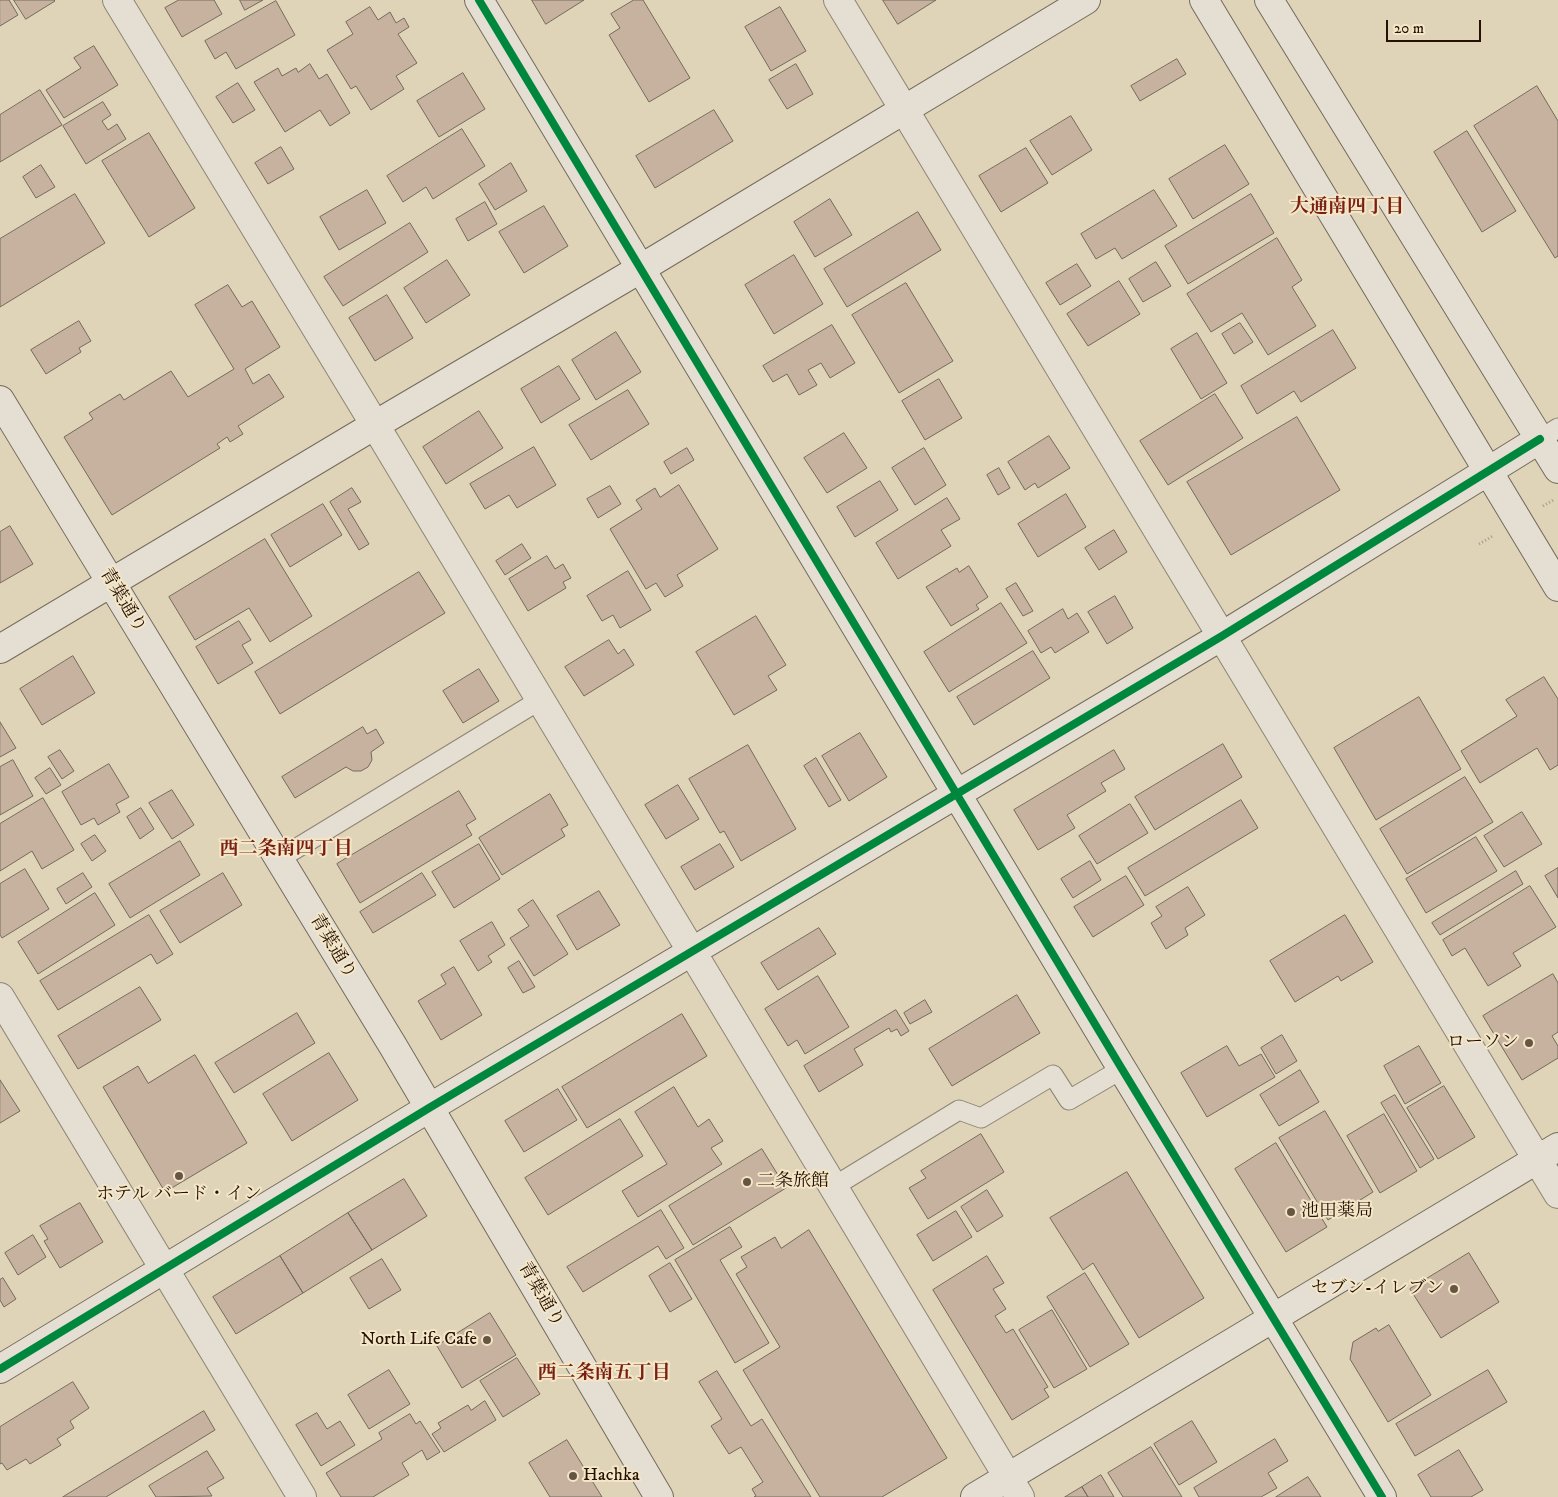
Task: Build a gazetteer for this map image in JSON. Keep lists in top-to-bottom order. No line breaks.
{"streets":{"street":["青葉通り"]},"districts":["大通南四丁目","西二条南四丁目","西二条南五丁目"],"places":["ローソン","ホテル バード・イン","二条旅館","池田薬局","セブン-イレブン","North Life Cafe","Hachka"],"scale_bar":"20 m"}
